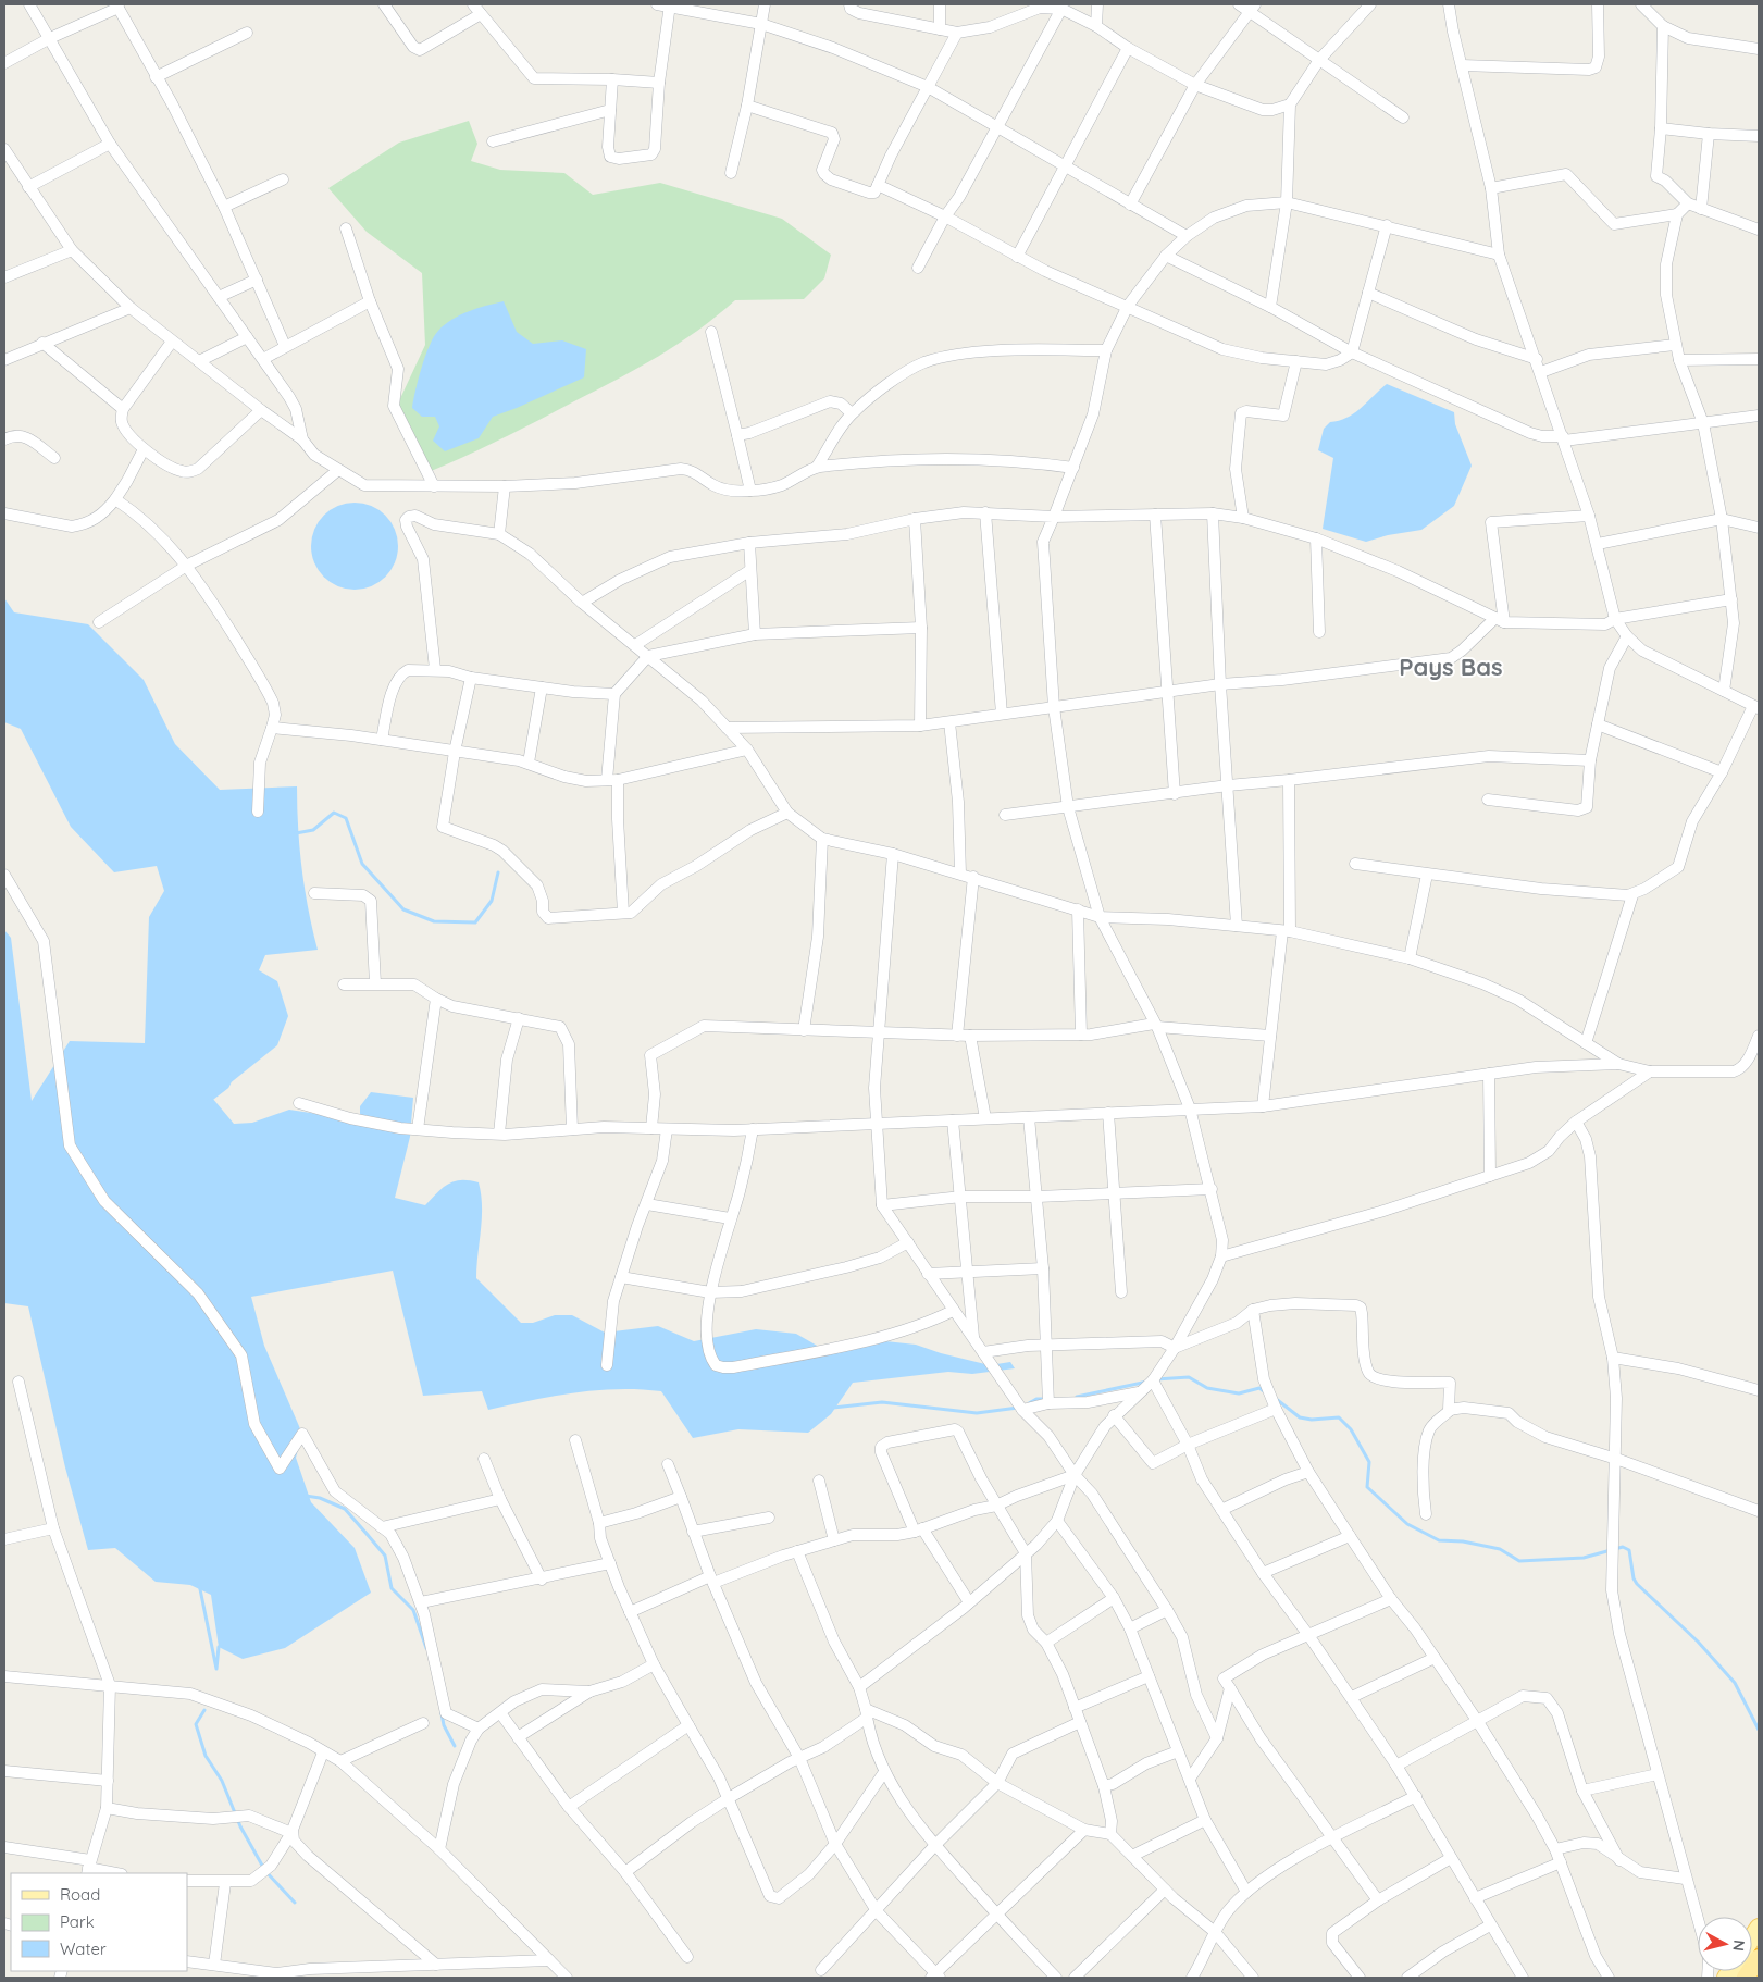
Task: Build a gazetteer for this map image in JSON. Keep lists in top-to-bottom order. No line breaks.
{"districts":["Pays Bas"],"legend":["Road","Park","Water"],"north":"right"}
